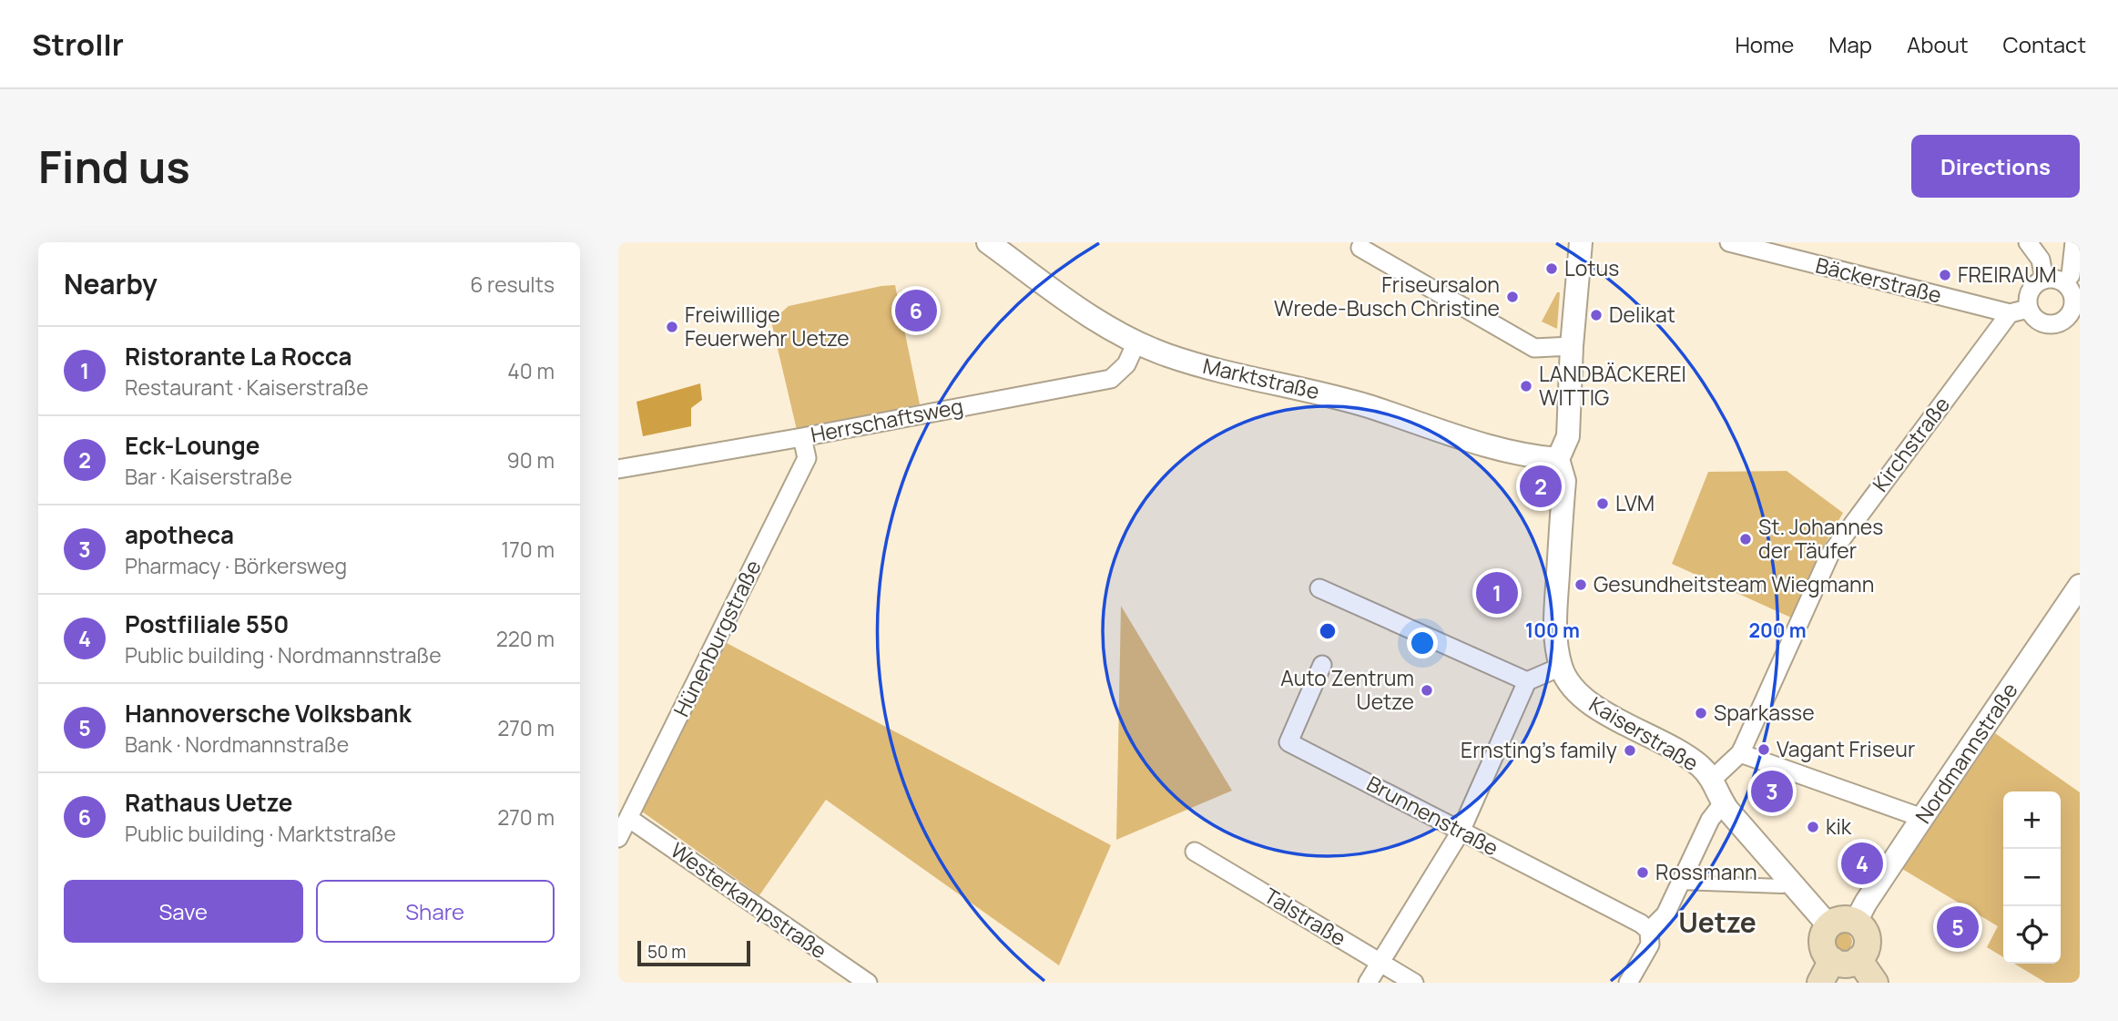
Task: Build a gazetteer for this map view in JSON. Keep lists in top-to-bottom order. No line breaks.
{"streets":{"street":["Bäckerstraße","Marktstraße","Herrschaftsweg","Kirchstraße","Hünenburgstraße","Kaiserstraße","Nordmannstraße","Brunnenstraße","Westerkampstraße","Talstraße"]},"crossings":[["Bäckerstraße","Kirchstraße"],["Marktstraße","Herrschaftsweg"],["Marktstraße","Kaiserstraße"],["Herrschaftsweg","Hünenburgstraße"],["Kirchstraße","Kaiserstraße"],["Hünenburgstraße","Westerkampstraße"],["Kaiserstraße","Nordmannstraße"]],"districts":["Uetze"],"places":["Lotus","FREIRAUM","Friseursalon Wrede-Busch Christine","Delikat","Freiwillige Feuerwehr Uetze","LANDBÄCKEREI WITTIG","LVM","St. Johannes der Täufer","Gesundheitsteam Wiegmann","Auto Zentrum Uetze","Sparkasse","Vagant Friseur","Ernsting's family","kik","Rossmann"],"scale_bar":"50 m","page":{"header":"Strollr","nav":["Home","Map","About","Contact"],"buttons":["Directions",["Save","Share"]],"title":"Find us","heading":["Nearby","6 results"],"pins":["6","2","1","3","4","5"],"list":[{"mark":"1","name":"Ristorante La Rocca","note":"Restaurant · Kaiserstraße","value":"40 m"},{"mark":"2","name":"Eck-Lounge","note":"Bar · Kaiserstraße","value":"90 m"},{"mark":"3","name":"apotheca","note":"Pharmacy · Börkersweg","value":"170 m"},{"mark":"4","name":"Postfiliale 550","note":"Public building · Nordmannstraße","value":"220 m"},{"mark":"5","name":"Hannoversche Volksbank","note":"Bank · Nordmannstraße","value":"270 m"},{"mark":"6","name":"Rathaus Uetze","note":"Public building · Marktstraße","value":"270 m"}],"map_buttons":["+","−"],"scale":"50 m"},"rings":["100 m","200 m"]}
